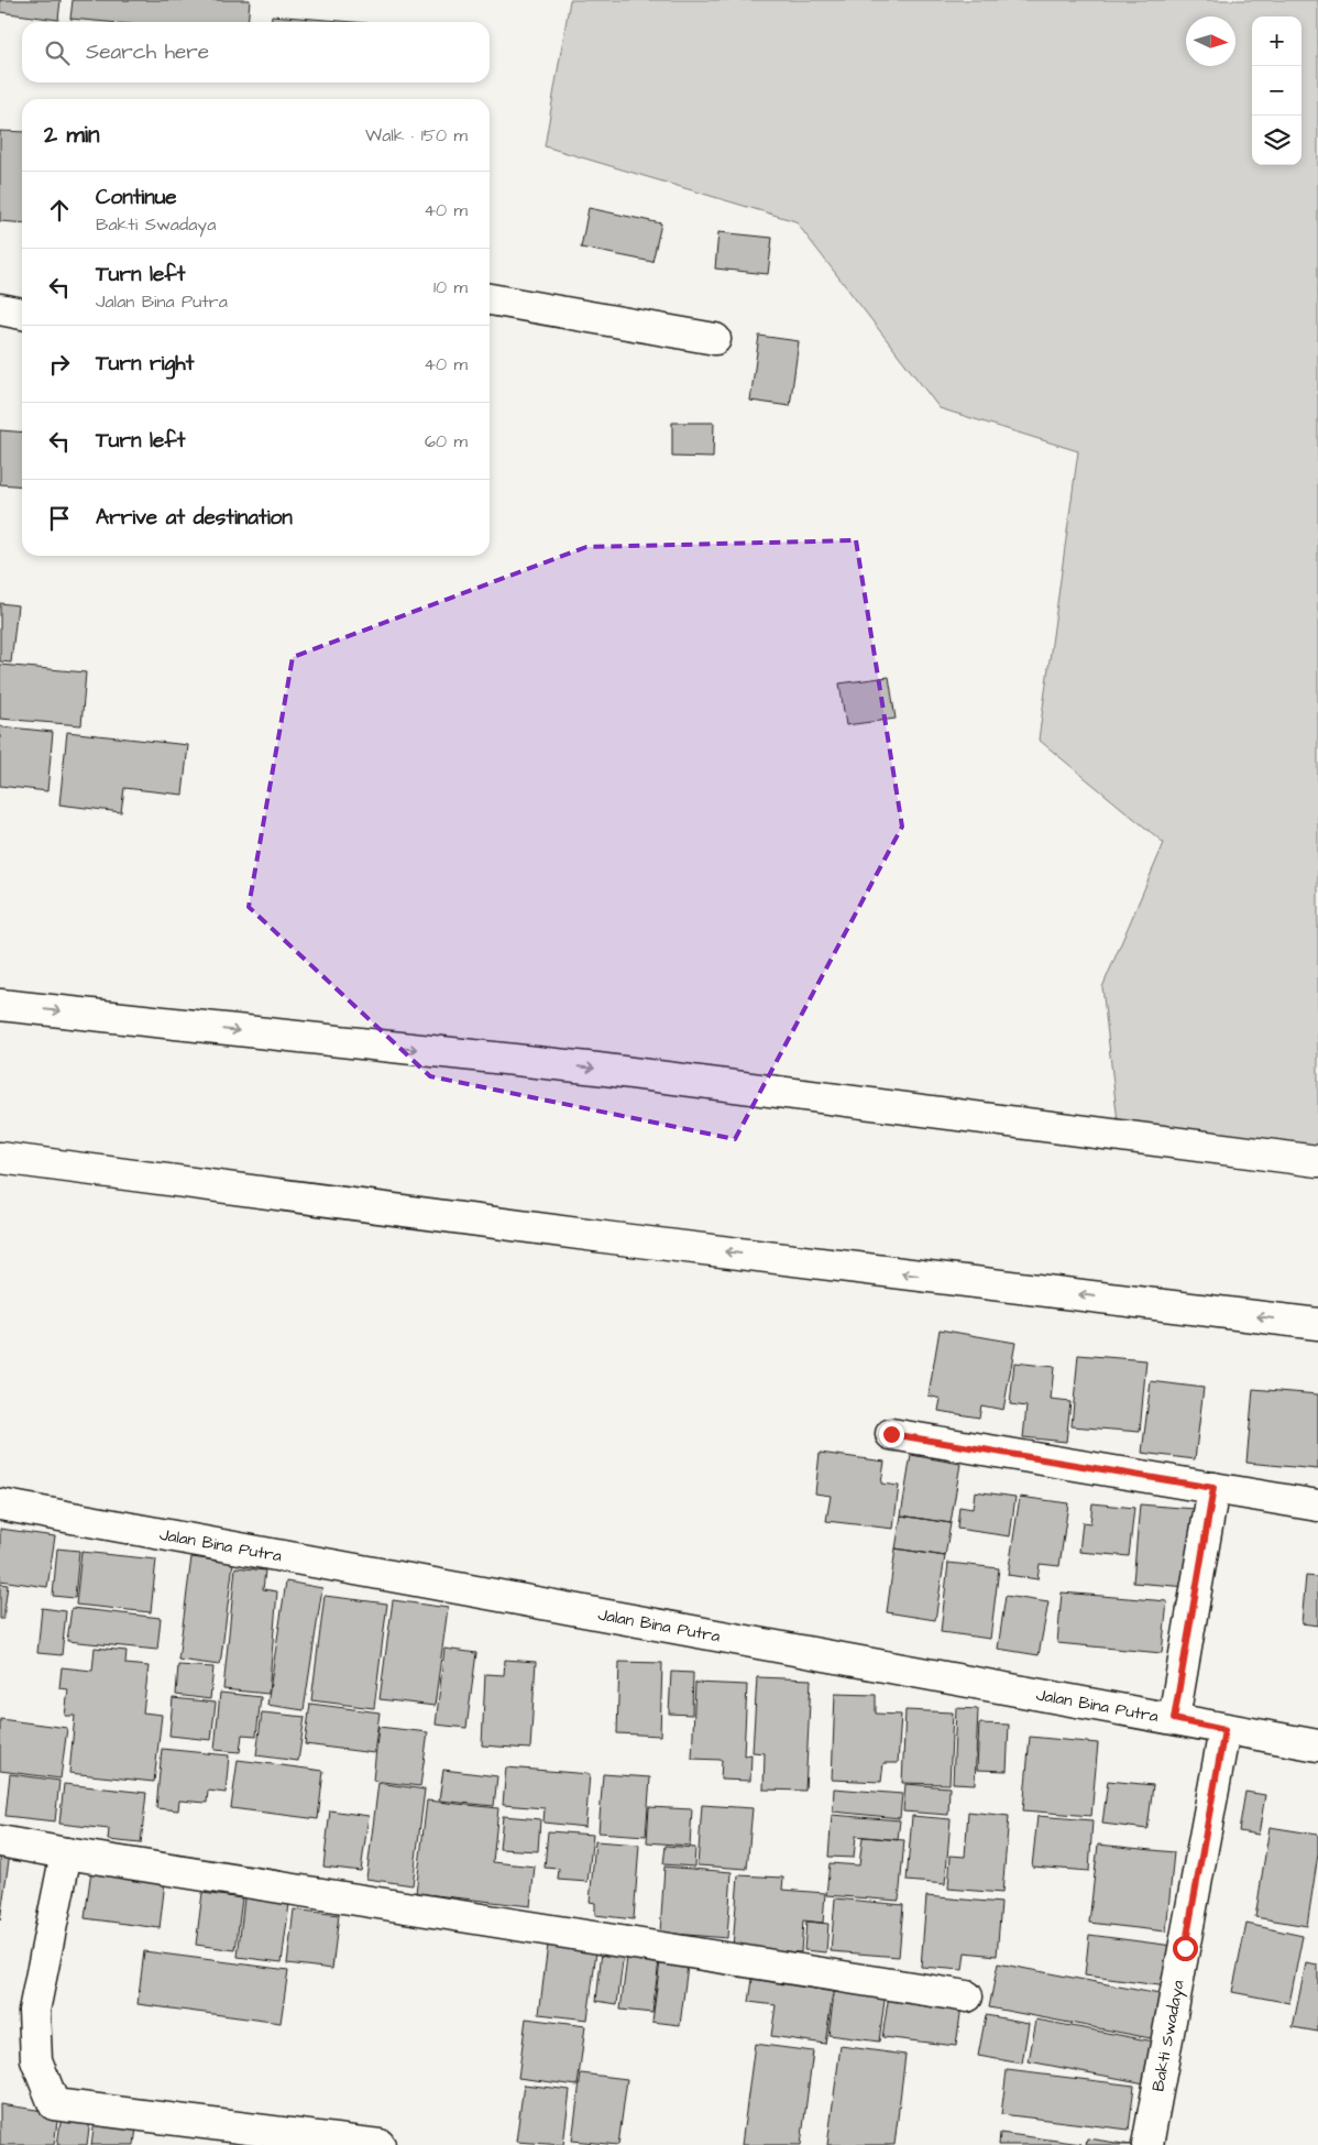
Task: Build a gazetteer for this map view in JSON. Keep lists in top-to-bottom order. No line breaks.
{"streets":{"street":["Jalan Bina Putra","Bakti Swadaya"]},"crossings":[["Jalan Bina Putra","Bakti Swadaya"]],"north":"right","page":{"map_buttons":["+","−"],"search":"Search here","heading":["2 min","Walk · 150 m"],"list":[["Continue","Bakti Swadaya","40 m"],["Turn left","Jalan Bina Putra","10 m"],["Turn right","40 m"],["Turn left","60 m"],"Arrive at destination"]}}
